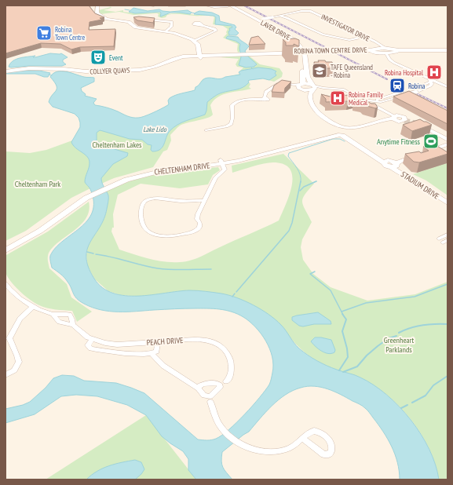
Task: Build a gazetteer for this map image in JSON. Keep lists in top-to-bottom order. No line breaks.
{"streets":{"street":["INVESTIGATOR DRIVE","LAVER DRIVE","ROBINA TOWN CENTRE DRIVE","COLLYER QUAYS","CHELTENHAM DRIVE","STADIUM DRIVE","PEACH DRIVE"]},"crossings":[["INVESTIGATOR DRIVE","LAVER DRIVE"],["INVESTIGATOR DRIVE","ROBINA TOWN CENTRE DRIVE"],["LAVER DRIVE","ROBINA TOWN CENTRE DRIVE"],["ROBINA TOWN CENTRE DRIVE","COLLYER QUAYS"],["CHELTENHAM DRIVE","STADIUM DRIVE"]],"water":["Lake Lido"],"parks":["Cheltenham Lakes","Cheltenham Park","Greenheart Parklands"],"places":{"supermarket":["Robina Town Centre"],"theatre":["Event"],"school or university":["TAFE Queensland - Robina"],"hospital":["Robina Hospital","Robina Family Medical"],"station":["Robina"],"sports":["Anytime Fitness"]}}
